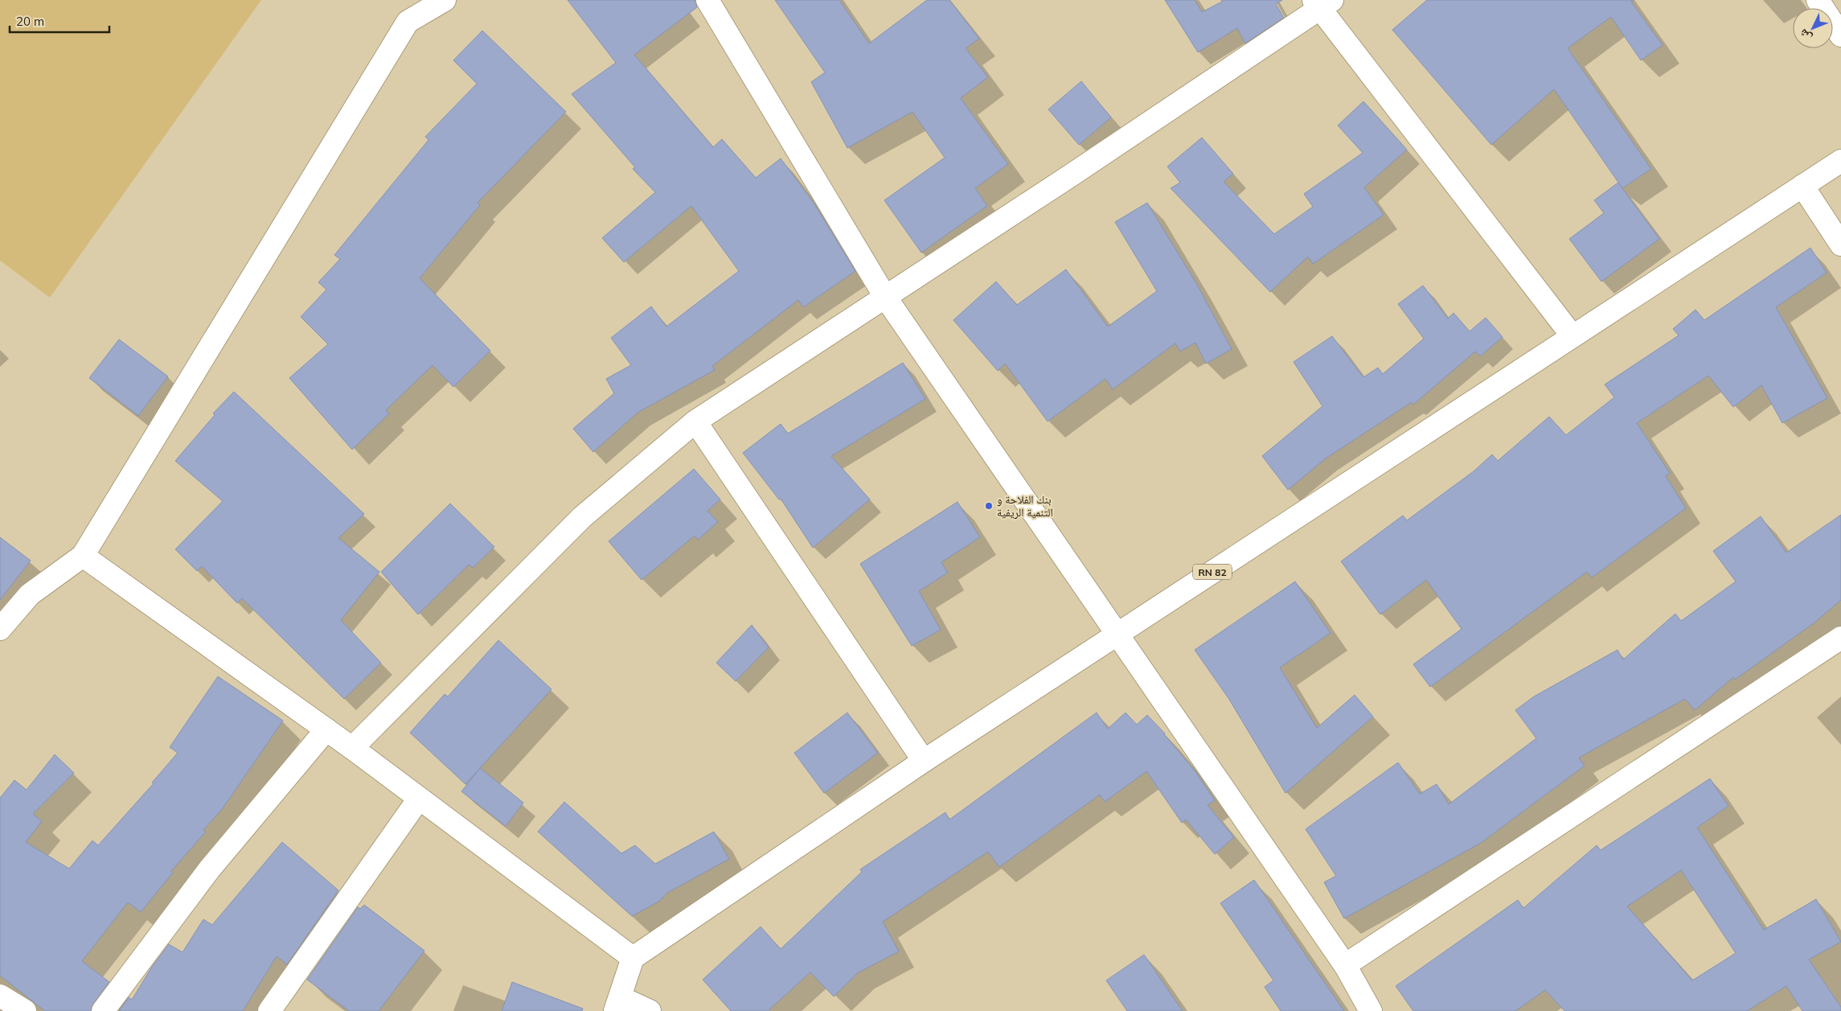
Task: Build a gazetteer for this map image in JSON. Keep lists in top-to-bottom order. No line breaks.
{"streets":{"street":["RN 82"]},"places":["بنك الفلاحة و التنمية الريفية"],"scale_bar":"20 m","north":"bottom left"}
